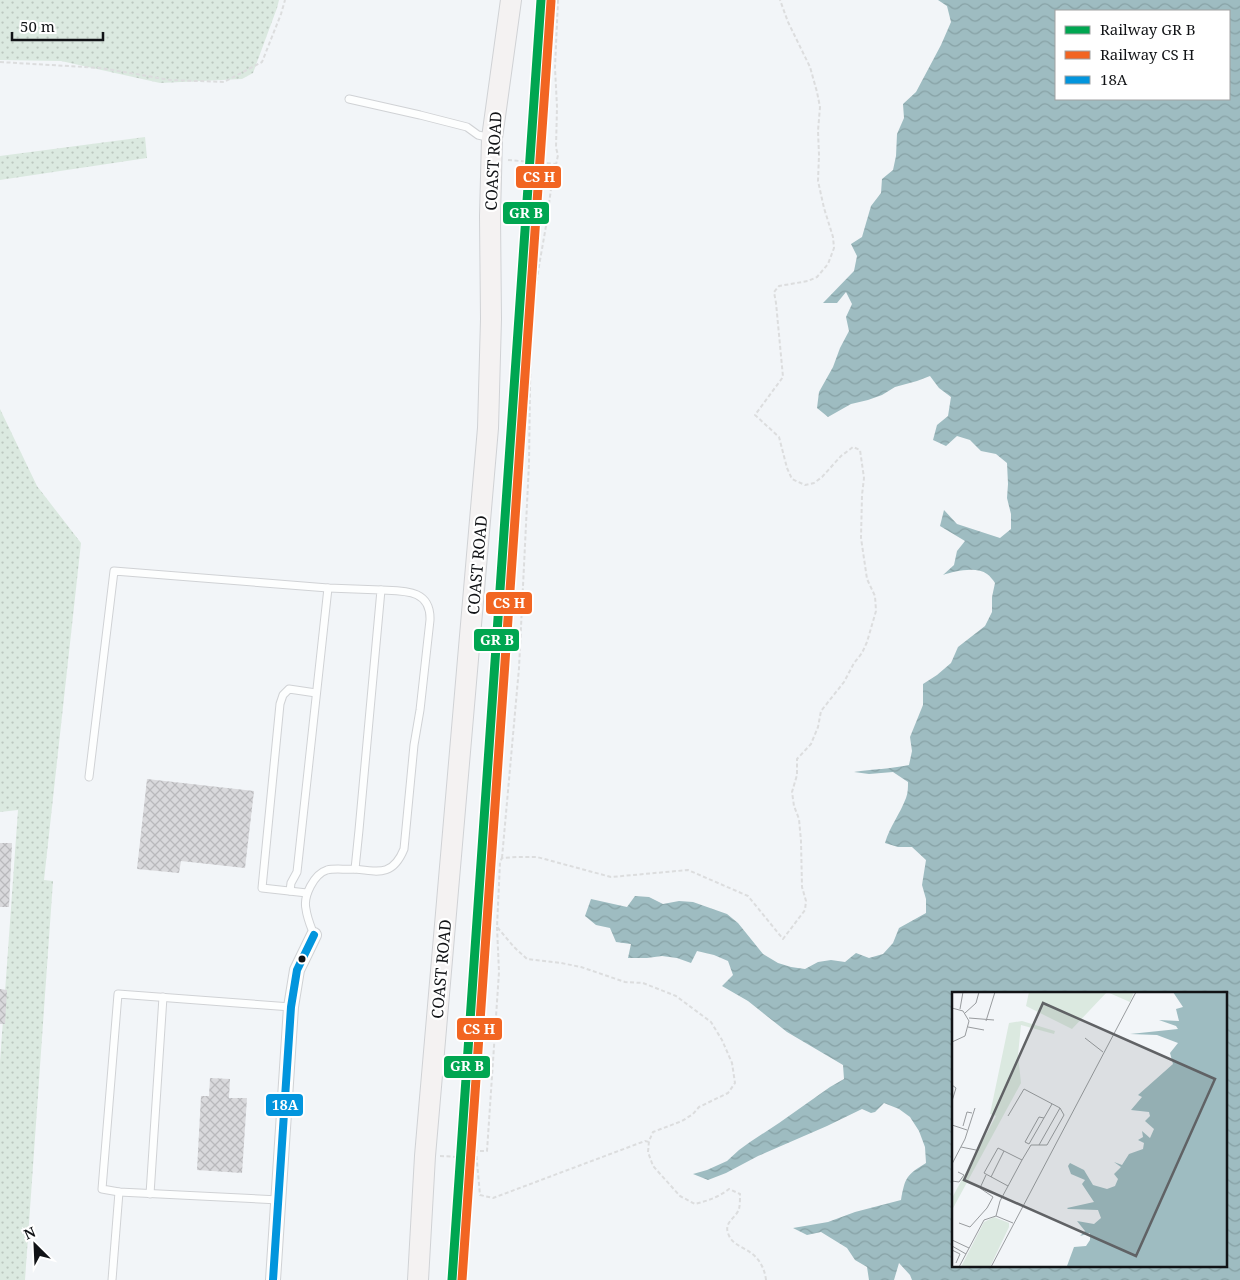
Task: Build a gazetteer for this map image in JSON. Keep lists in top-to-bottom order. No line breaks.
{"streets":{"street":["COAST ROAD"]},"lines":["transit line 18A"],"legend":["Railway GR B","Railway CS H","18A"],"scale_bar":"50 m","north":"top left"}
